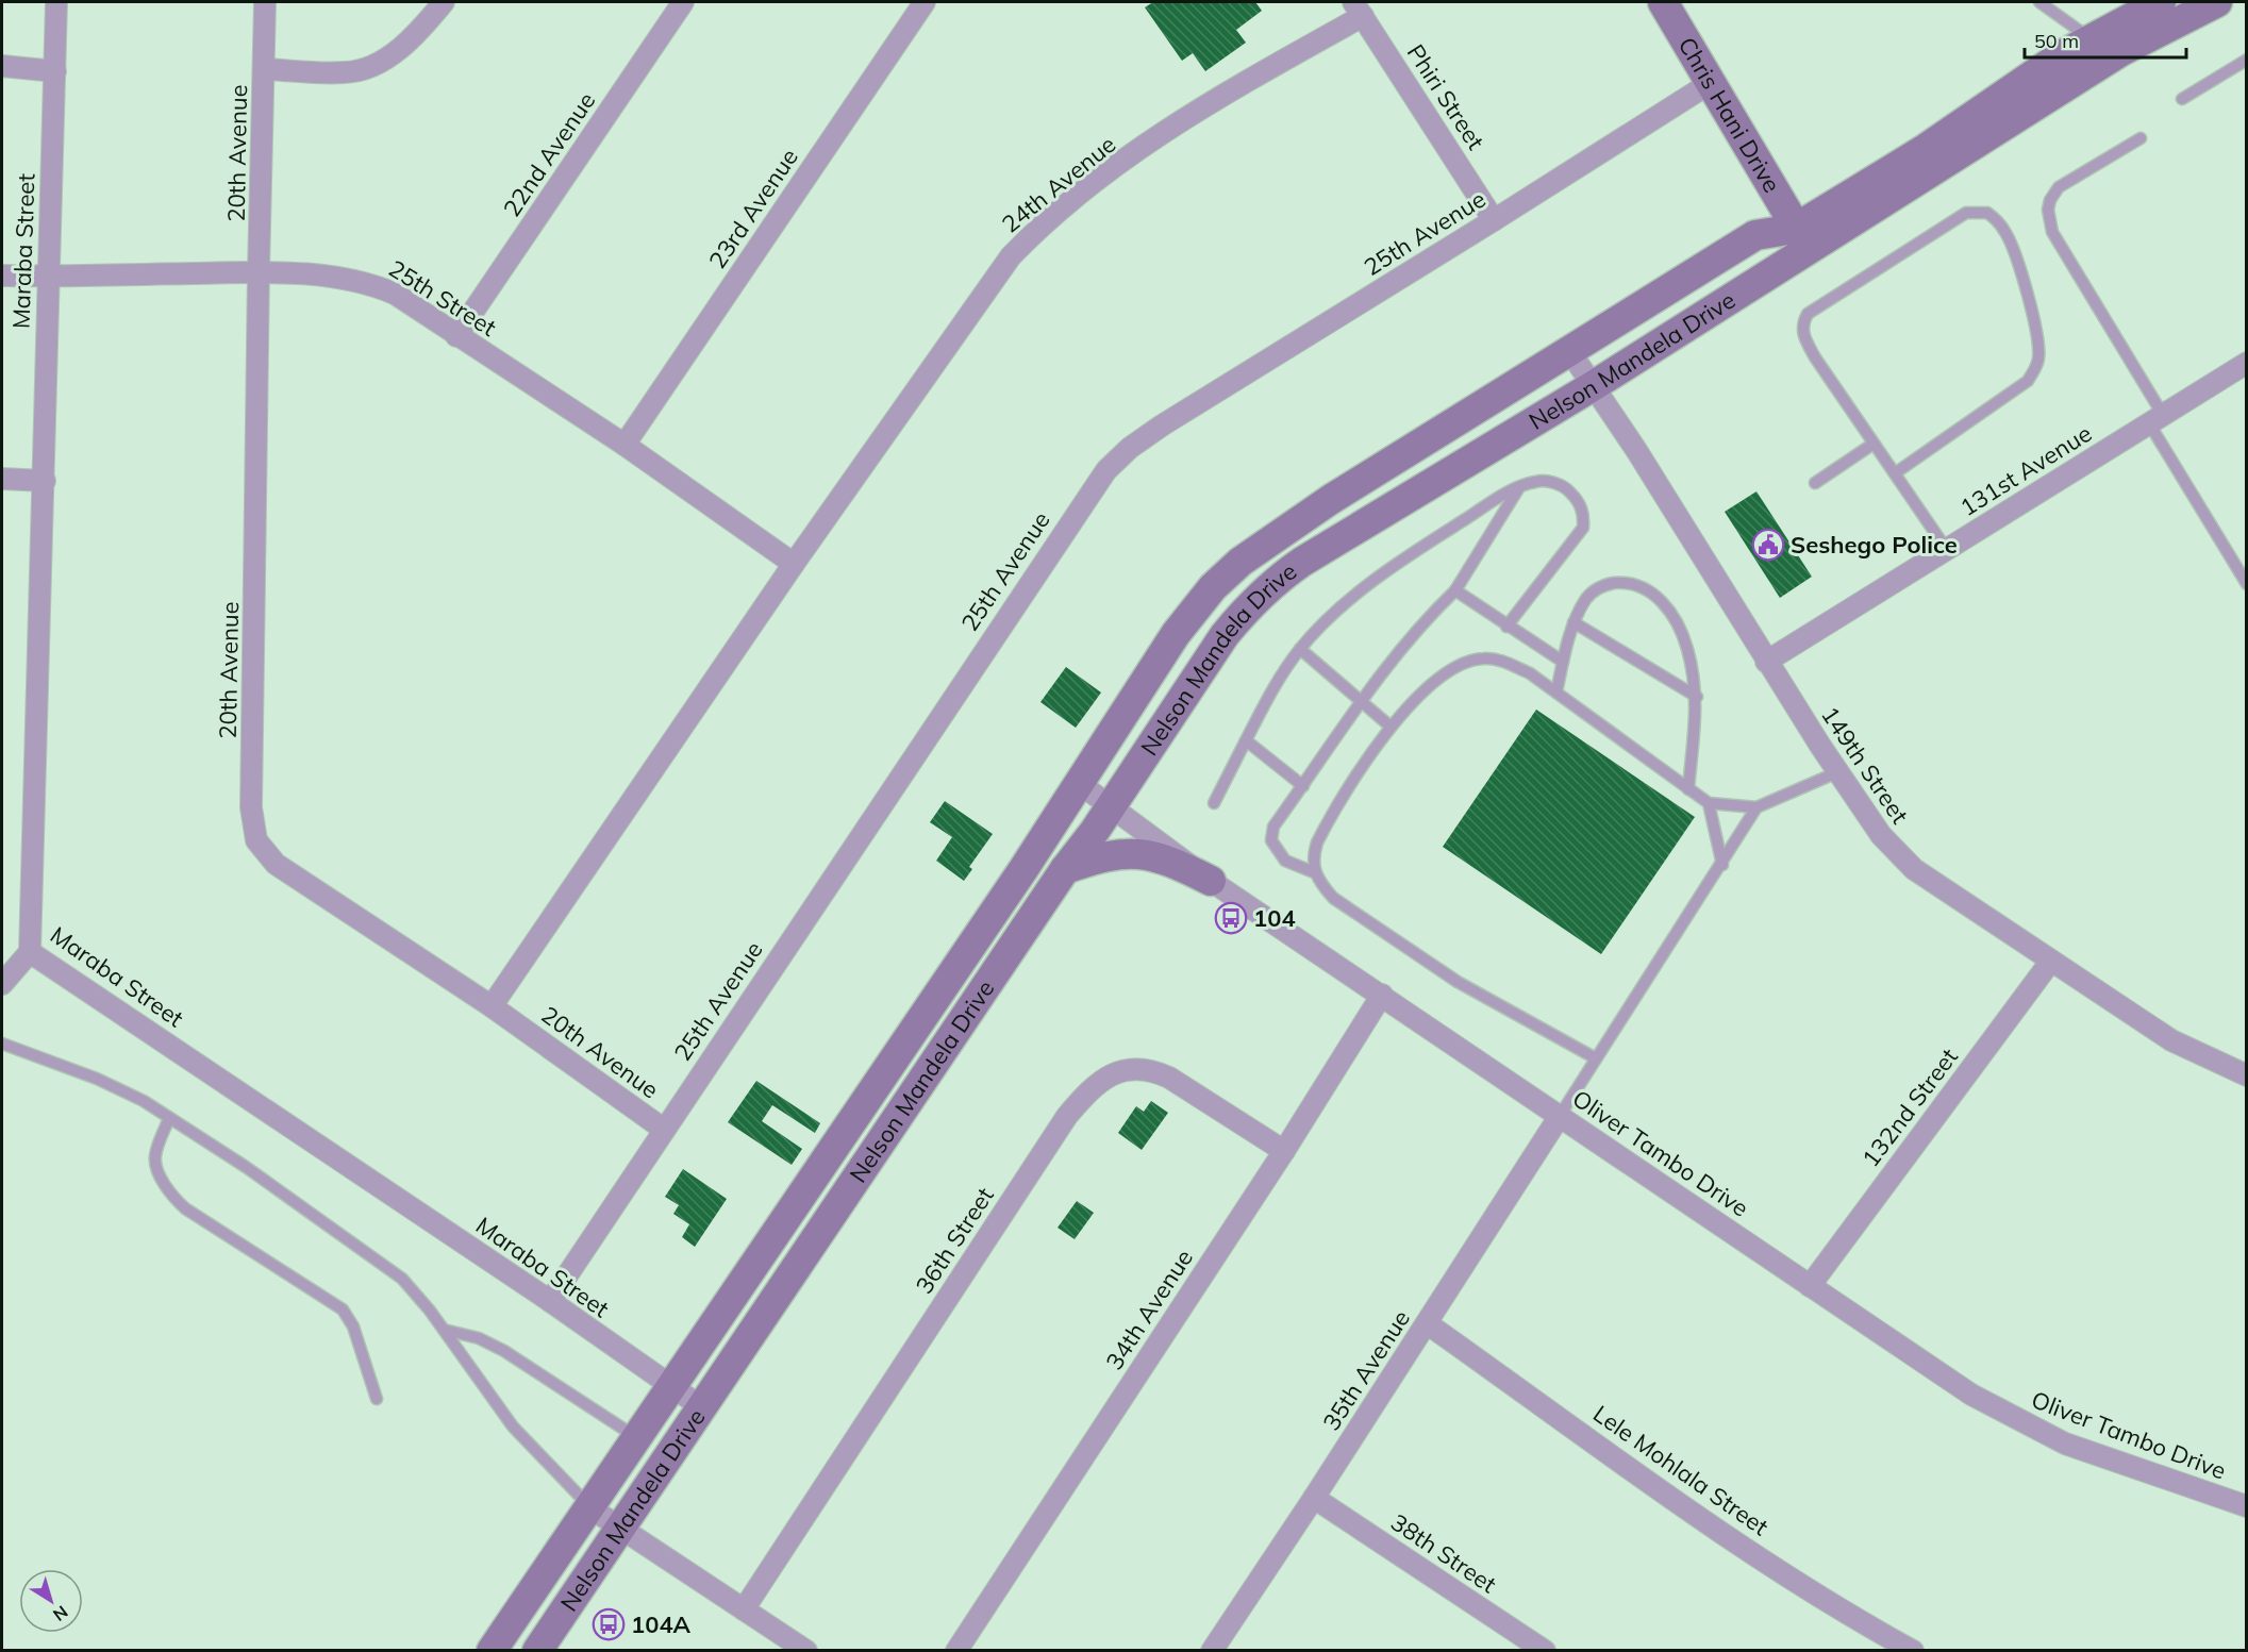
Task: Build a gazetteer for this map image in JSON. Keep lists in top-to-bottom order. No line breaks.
{"streets":{"main road":["Chris Hani Drive","Nelson Mandela Drive"],"street":["Phiri Street","20th Avenue","22nd Avenue","24th Avenue","23rd Avenue","25th Avenue","Maraba Street","25th Street","131st Avenue","149th Street","132nd Street","Oliver Tambo Drive","36th Street","34th Avenue","35th Avenue","Lele Mohlala Street","38th Street"]},"crossings":[["Phiri Street","24th Avenue"],["Phiri Street","25th Avenue"],["Chris Hani Drive","25th Avenue"],["Chris Hani Drive","Nelson Mandela Drive"],["20th Avenue","24th Avenue"],["20th Avenue","25th Avenue"],["20th Avenue","25th Street"],["22nd Avenue","25th Street"],["24th Avenue","25th Street"],["23rd Avenue","25th Street"],["25th Avenue","Maraba Street"],["Maraba Street","25th Street"],["Maraba Street","Nelson Mandela Drive"],["Nelson Mandela Drive","149th Street"],["Nelson Mandela Drive","Oliver Tambo Drive"],["131st Avenue","149th Street"],["149th Street","132nd Street"],["132nd Street","Oliver Tambo Drive"],["Oliver Tambo Drive","34th Avenue"],["Oliver Tambo Drive","35th Avenue"],["36th Street","34th Avenue"],["35th Avenue","Lele Mohlala Street"],["35th Avenue","38th Street"]],"places":{"public building":["Seshego Police"],"bus stop":["104","104A"]},"scale_bar":"50 m","north":"bottom right"}
